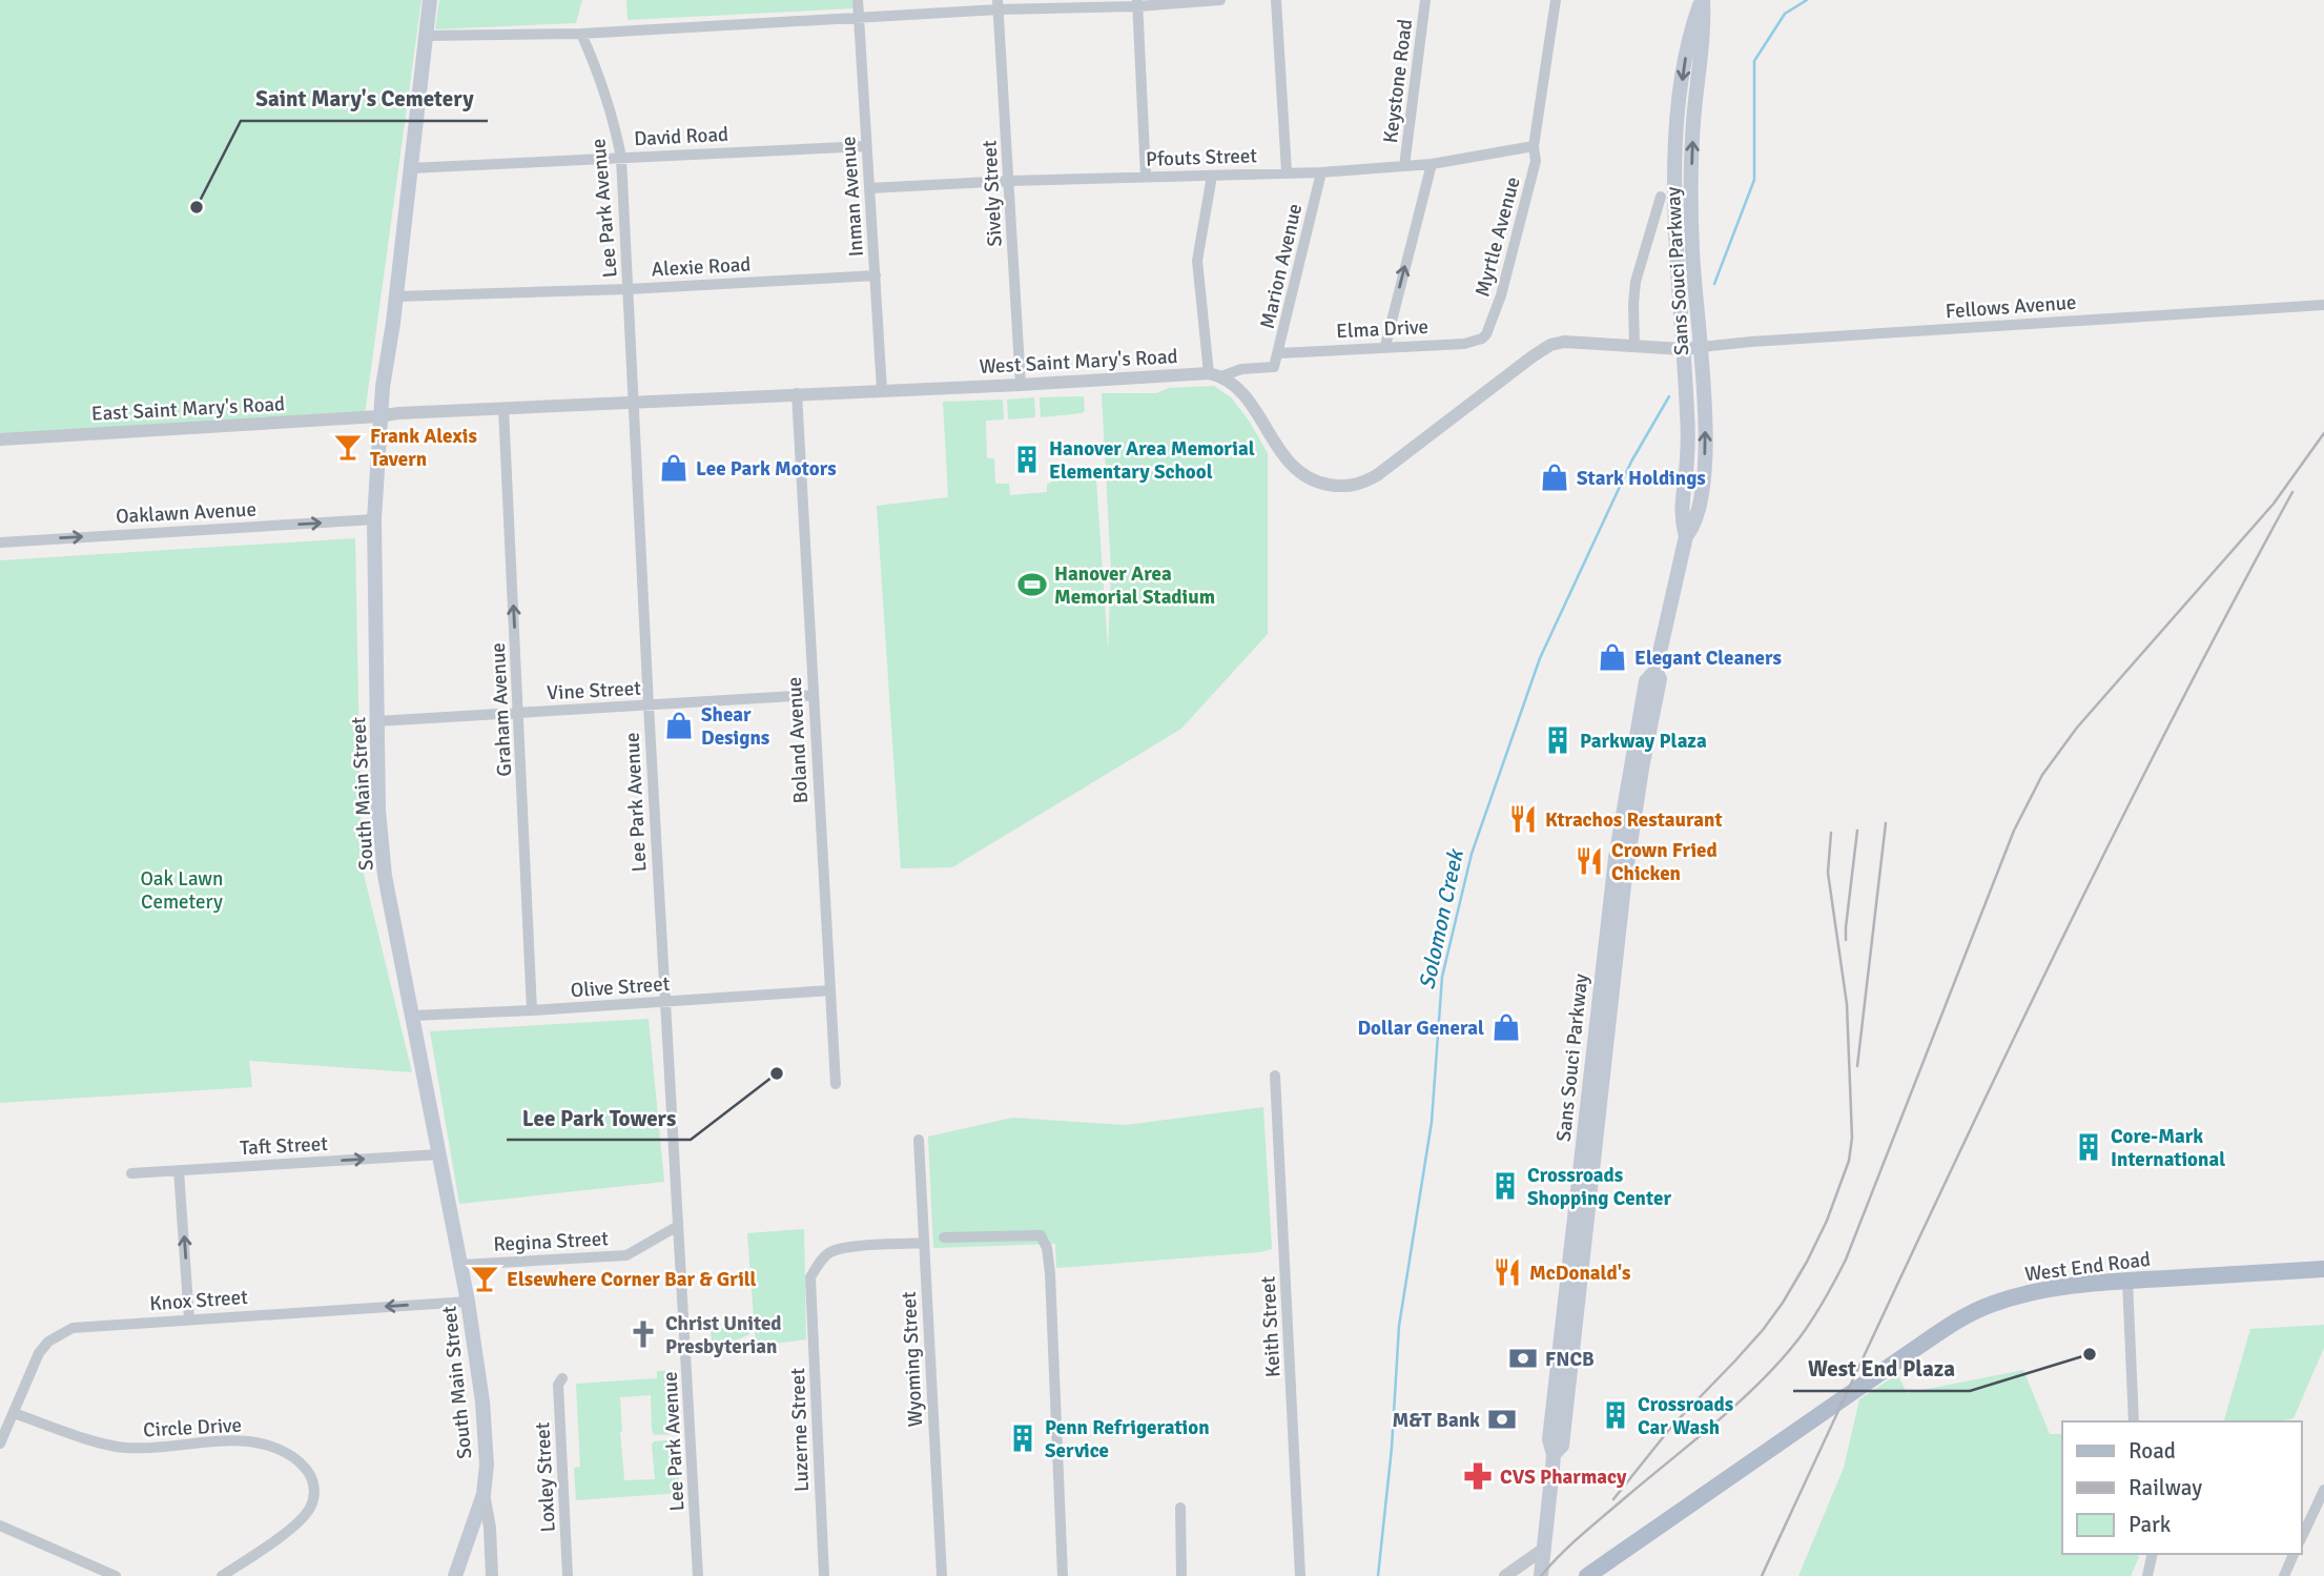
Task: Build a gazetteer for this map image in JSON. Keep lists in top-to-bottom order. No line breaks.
{"streets":{"main road":["Sans Souci Parkway","South Main Street","West End Road"],"street":["Keystone Road","David Road","Pfouts Street","Sively Street","Inman Avenue","Lee Park Avenue","Myrtle Avenue","Alexie Road","Marion Avenue","Fellows Avenue","Elma Drive","West Saint Mary's Road","East Saint Mary's Road","Oaklawn Avenue","Vine Street","Graham Avenue","Boland Avenue","Olive Street","Taft Street","Regina Street","Knox Street","Keith Street","Wyoming Street","Circle Drive","Luzerne Street","Loxley Street"]},"crossings":[["Keystone Road","Pfouts Street"],["David Road","Inman Avenue"],["David Road","Lee Park Avenue"],["David Road","South Main Street"],["Pfouts Street","Sively Street"],["Pfouts Street","Inman Avenue"],["Pfouts Street","Myrtle Avenue"],["Pfouts Street","Marion Avenue"],["Sively Street","West Saint Mary's Road"],["Inman Avenue","Alexie Road"],["Inman Avenue","West Saint Mary's Road"],["Lee Park Avenue","Alexie Road"],["Lee Park Avenue","West Saint Mary's Road"],["Lee Park Avenue","Vine Street"],["Lee Park Avenue","Olive Street"],["Lee Park Avenue","Regina Street"],["Myrtle Avenue","Elma Drive"],["Alexie Road","South Main Street"],["Marion Avenue","Elma Drive"],["Marion Avenue","West Saint Mary's Road"],["Sans Souci Parkway","Fellows Avenue"],["West Saint Mary's Road","East Saint Mary's Road"],["West Saint Mary's Road","Graham Avenue"],["West Saint Mary's Road","Boland Avenue"],["West Saint Mary's Road","South Main Street"],["East Saint Mary's Road","South Main Street"],["Oaklawn Avenue","South Main Street"],["Vine Street","Graham Avenue"],["Vine Street","Boland Avenue"],["Vine Street","South Main Street"],["Graham Avenue","Olive Street"],["Boland Avenue","Olive Street"],["South Main Street","Olive Street"],["South Main Street","Taft Street"],["South Main Street","Regina Street"],["South Main Street","Knox Street"],["Knox Street","Circle Drive"],["Wyoming Street","Luzerne Street"]],"one_way":["Oaklawn Avenue","Graham Avenue","Taft Street","Knox Street"],"water":["Solomon Creek"],"parks":["Oak Lawn Cemetery"],"places":{"other":["Saint Mary's Cemetery","Lee Park Towers","West End Plaza"],"bar":["Frank Alexis Tavern","Elsewhere Corner Bar & Grill"],"building":["Hanover Area Memorial Elementary School","Parkway Plaza","Core-Mark International","Crossroads Shopping Center","Crossroads Car Wash","Penn Refrigeration Service"],"shop":["Lee Park Motors","Stark Holdings","Elegant Cleaners","Shear Designs","Dollar General"],"sports":["Hanover Area Memorial Stadium"],"restaurant":["Ktrachos Restaurant","Crown Fried Chicken","McDonald's"],"church":["Christ United Presbyterian"],"bank":["FNCB","M&T Bank"],"pharmacy":["CVS Pharmacy"]},"legend":["Road","Railway","Park"]}
